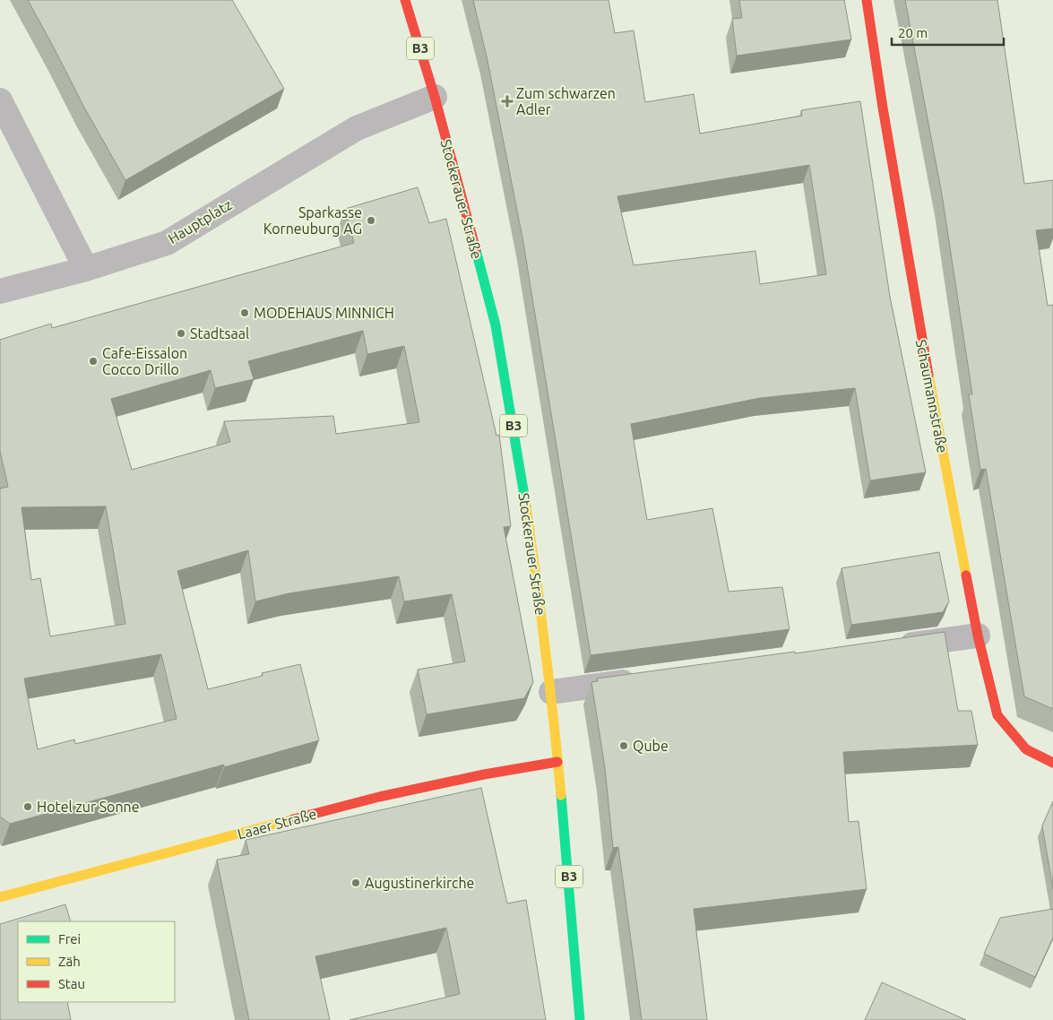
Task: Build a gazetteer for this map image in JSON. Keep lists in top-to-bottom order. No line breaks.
{"streets":{"street":["B3","Stockerauer Straße","Hauptplatz","Schaumannstraße","Laaer Straße"]},"crossings":[["B3","Stockerauer Straße"],["B3","Hauptplatz"],["Stockerauer Straße","Hauptplatz"],["Stockerauer Straße","Laaer Straße"]],"places":{"health":["Zum schwarzen Adler"],"other":["Sparkasse Korneuburg AG","MODEHAUS MINNICH","Stadtsaal","Cafe-Eissalon Cocco Drillo","Qube","Hotel zur Sonne","Augustinerkirche"]},"legend":["Frei","Zäh","Stau"],"scale_bar":"20 m"}
